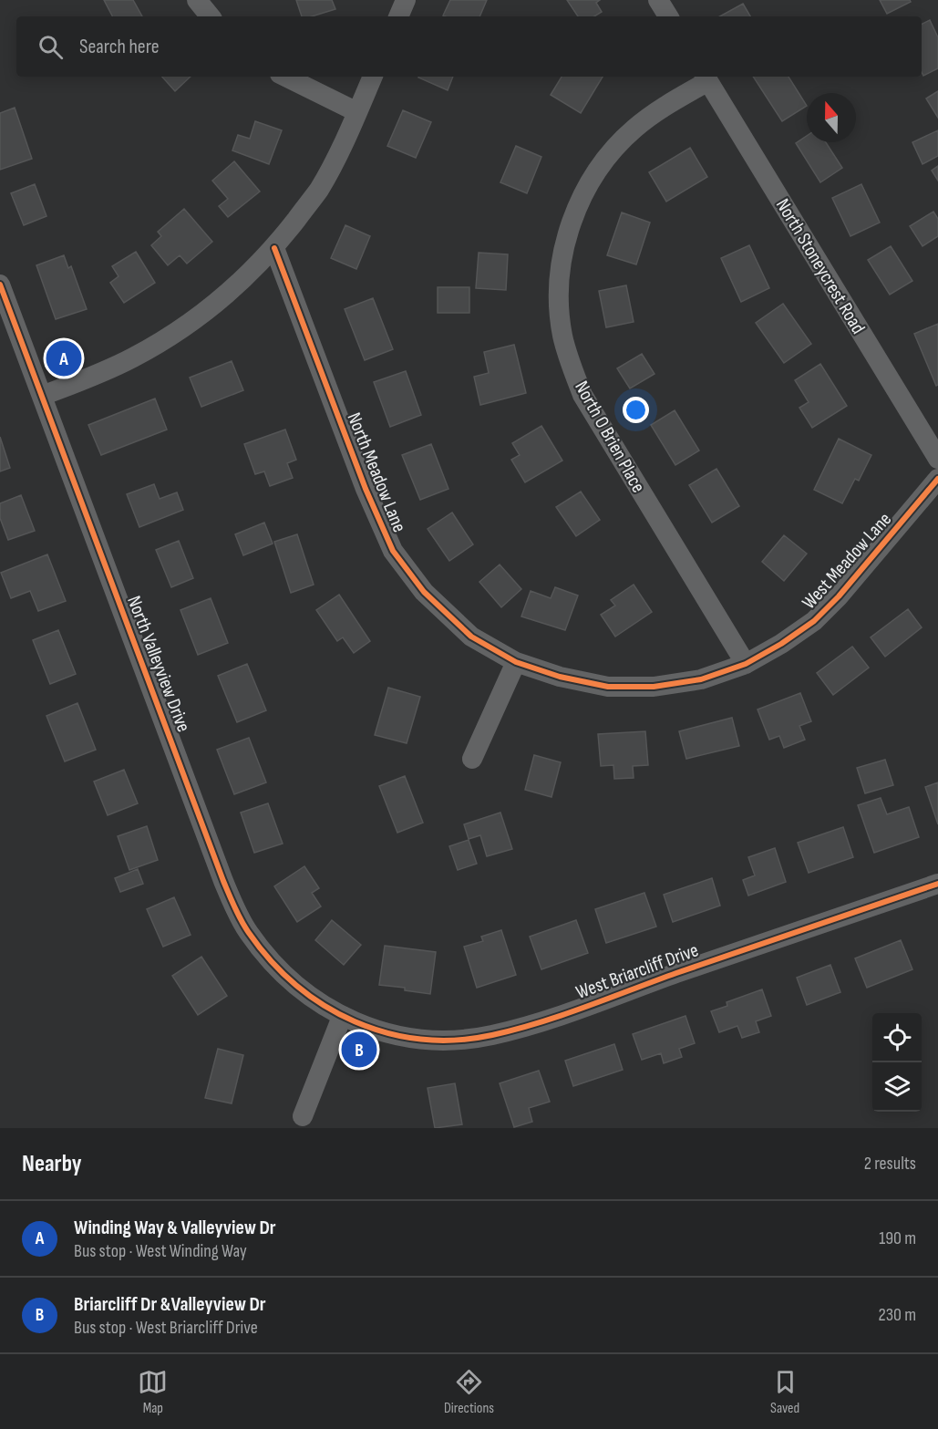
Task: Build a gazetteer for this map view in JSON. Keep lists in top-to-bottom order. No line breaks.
{"streets":{"street":["North Stoneycrest Road","North O Brien Place","North Meadow Lane","West Meadow Lane","North Valleyview Drive","West Briarcliff Drive"]},"crossings":[["North Stoneycrest Road","North O Brien Place"],["North O Brien Place","West Meadow Lane"],["North Meadow Lane","West Meadow Lane"],["North Valleyview Drive","West Briarcliff Drive"]],"north":"top","page":{"search":"Search here","pins":["A","B"],"heading":["Nearby","2 results"],"list":[{"mark":"A","name":"Winding Way & Valleyview Dr","note":"Bus stop · West Winding Way","value":"190 m"},{"mark":"B","name":"Briarcliff Dr &Valleyview Dr","note":"Bus stop · West Briarcliff Drive","value":"230 m"}],"nav":["Map","Directions","Saved"]}}
